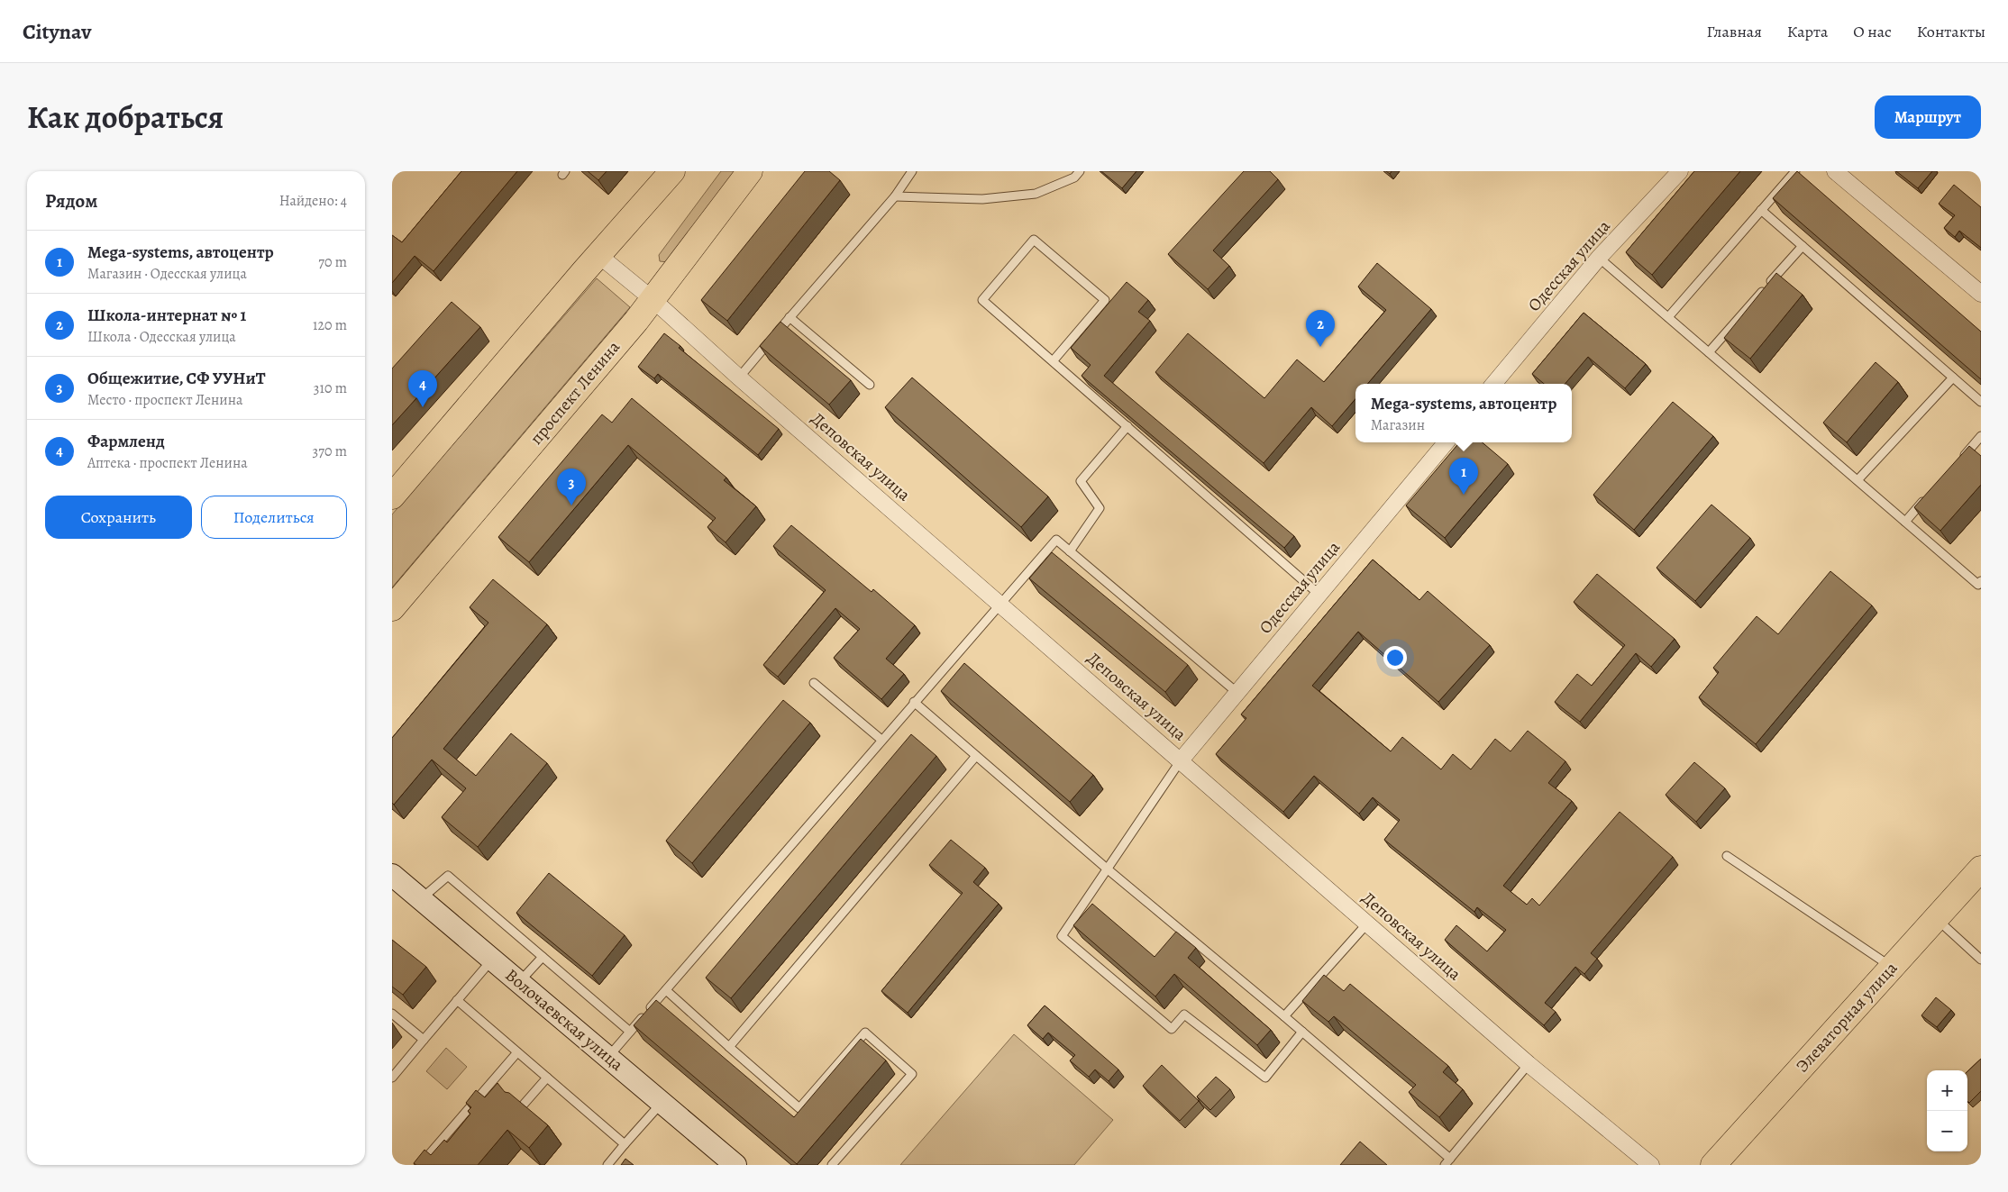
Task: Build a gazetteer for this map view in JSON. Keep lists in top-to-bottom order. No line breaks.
{"streets":{"main road":["проспект Ленина","Элеваторная улица"],"street":["Одесская улица","Деповская улица","Волочаевская улица"]},"crossings":[["Одесская улица","Деповская улица"],["проспект Ленина","Деповская улица"]],"page":{"header":"Citynav","nav":["Главная","Карта","О нас","Контакты"],"title":"Как добраться","buttons":["Маршрут",["Сохранить","Поделиться"]],"heading":["Рядом","Найдено: 4"],"list":[{"mark":"1","name":"Mega-systems, автоцентр","note":"Магазин · Одесская улица","value":"70 m"},{"mark":"2","name":"Школа-интернат № 1","note":"Школа · Одесская улица","value":"120 m"},{"mark":"3","name":"Общежитие, СФ УУНиТ","note":"Место · проспект Ленина","value":"310 m"},{"mark":"4","name":"Фармленд","note":"Аптека · проспект Ленина","value":"370 m"}],"pins":["2","4","1","3"],"popup":["Mega-systems, автоцентр","Магазин"],"map_buttons":["+","−"]}}
